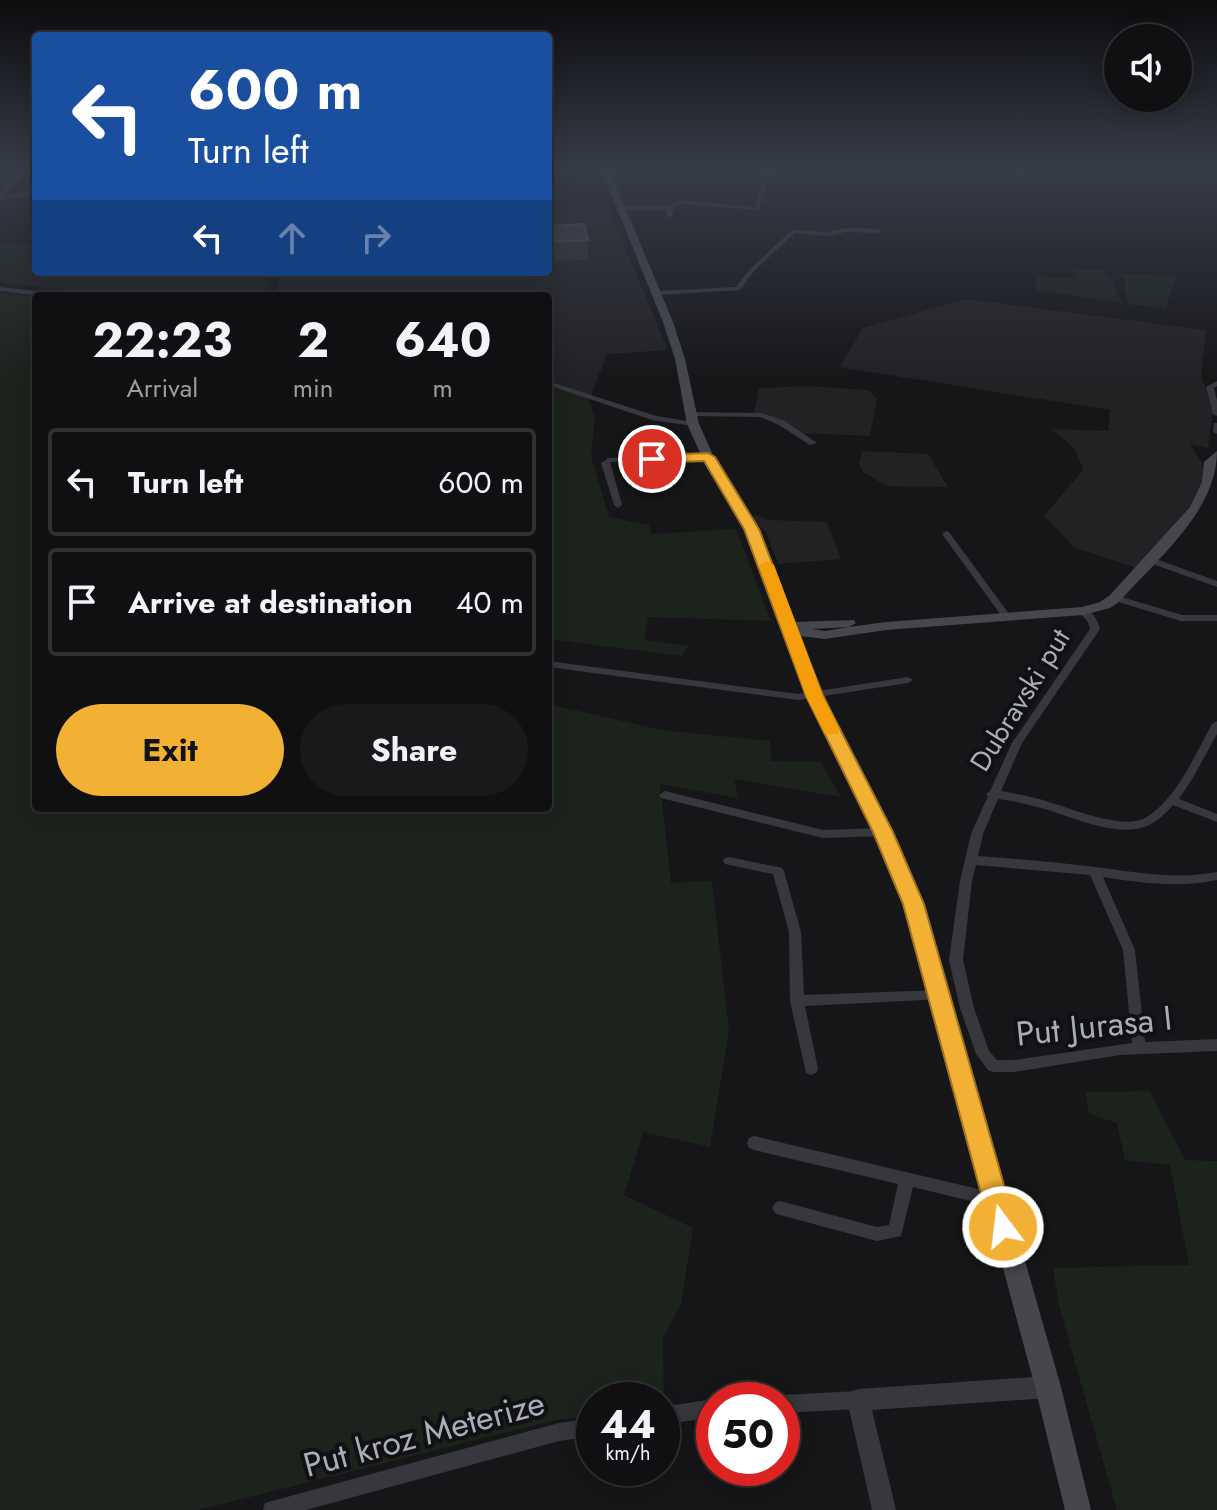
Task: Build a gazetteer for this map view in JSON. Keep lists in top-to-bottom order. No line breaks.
{"streets":{"main road":["Dubravski put"],"street":["Put Jurasa I","Put kroz Meterize"]},"crossings":[["Dubravski put","Put Jurasa I"]],"page":{"turn":["600 m","Turn left"],"eta":["22:23","Arrival","2","min","640","m"],"list":[{"name":"Turn left","value":"600 m"},{"name":"Arrive at destination","value":"40 m"}],"buttons":["Exit","Share"],"speed":"44 km/h","limit":"50"}}
